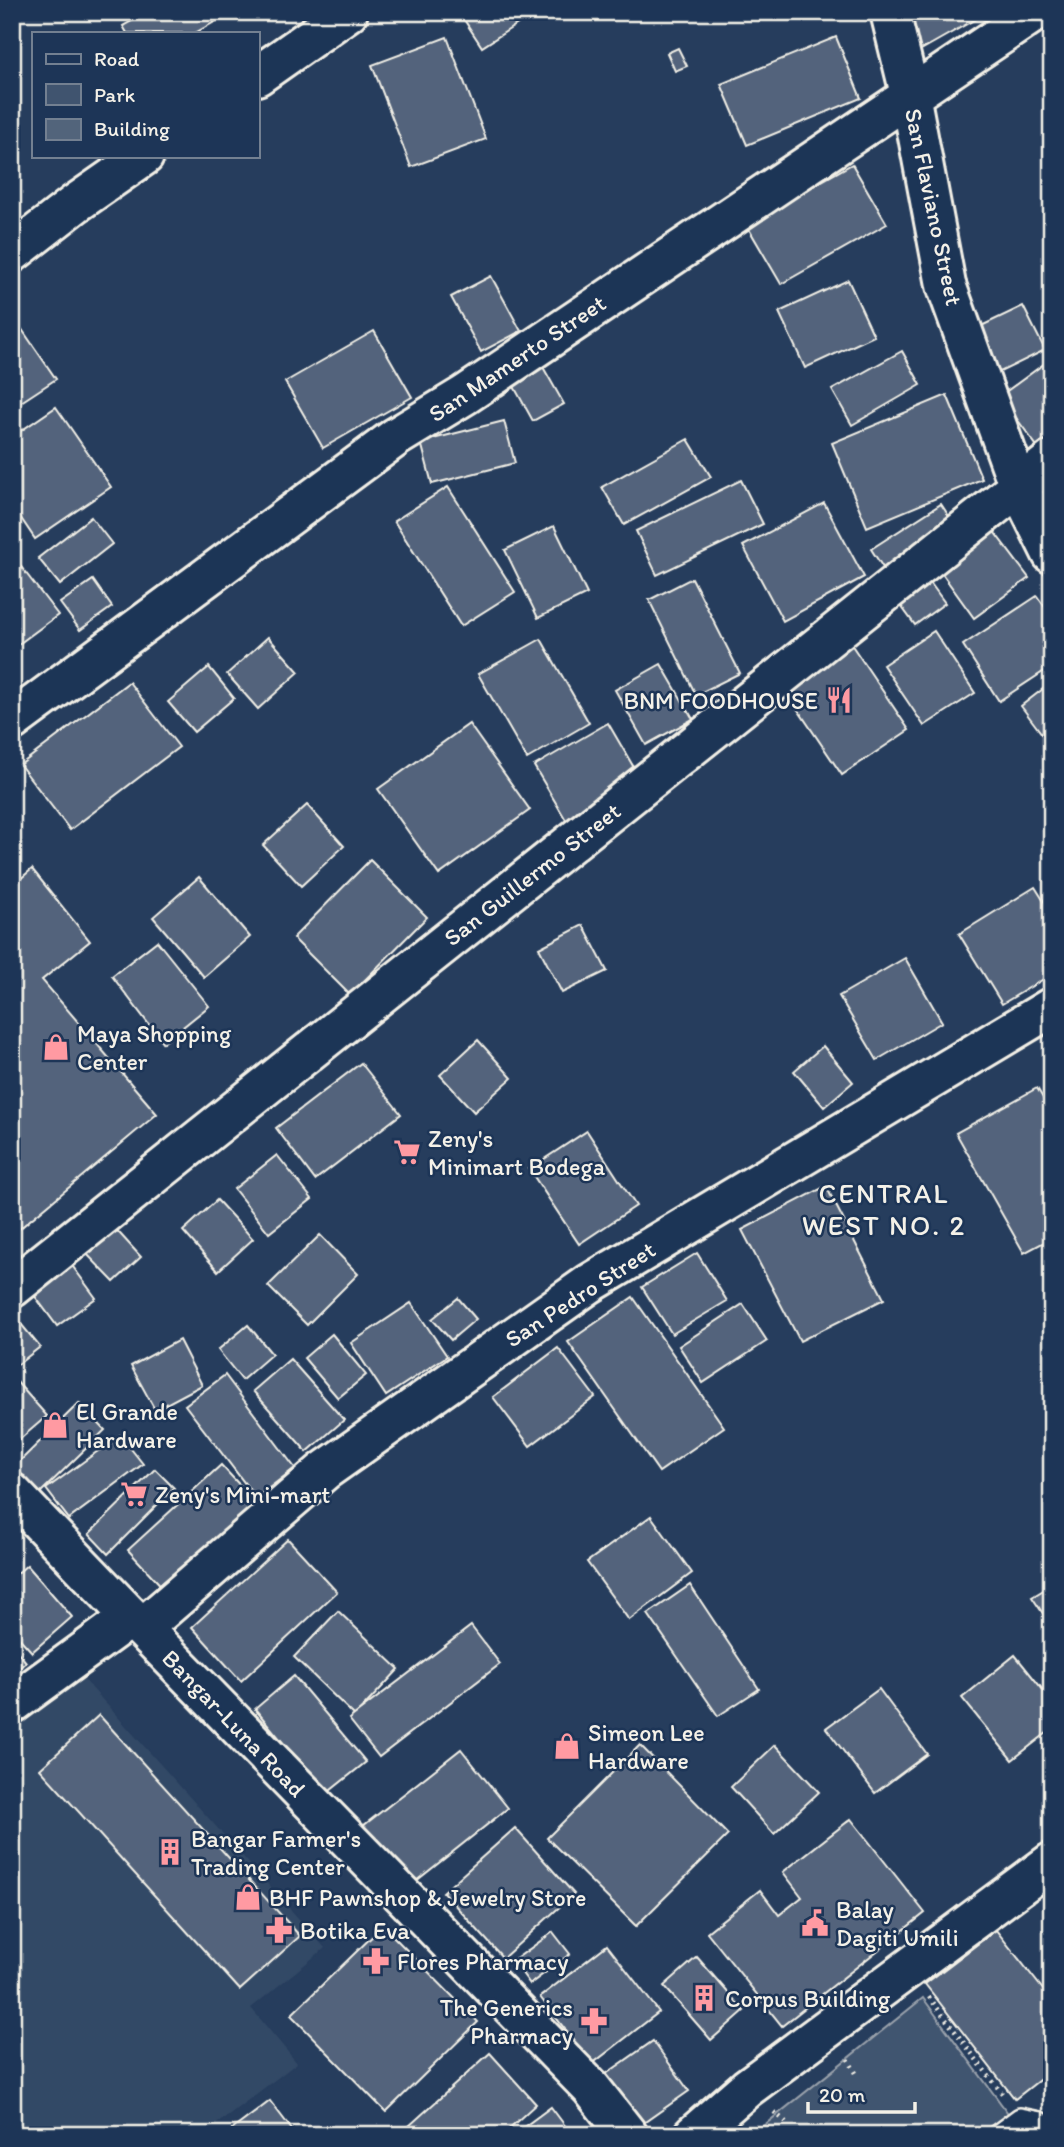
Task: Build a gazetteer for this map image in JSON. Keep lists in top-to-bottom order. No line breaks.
{"streets":{"street":["San Flaviano Street","San Mamerto Street","San Guillermo Street","San Pedro Street","Bangar-Luna Road"]},"crossings":[["San Flaviano Street","San Mamerto Street"],["San Flaviano Street","San Guillermo Street"],["San Pedro Street","Bangar-Luna Road"]],"districts":["CENTRAL WEST NO. 2"],"places":{"restaurant":["BNM FOODHOUSE"],"shop":["Maya Shopping Center","El Grande Hardware","Simeon Lee Hardware","BHF Pawnshop & Jewelry Store"],"supermarket":["Zeny's Minimart Bodega","Zeny's Mini-mart"],"building":["Bangar Farmer's Trading Center","Corpus Building"],"public building":["Balay Dagiti Umili"],"pharmacy":["Botika Eva","Flores Pharmacy","The Generics Pharmacy"]},"legend":["Road","Park","Building"],"scale_bar":"20 m"}
